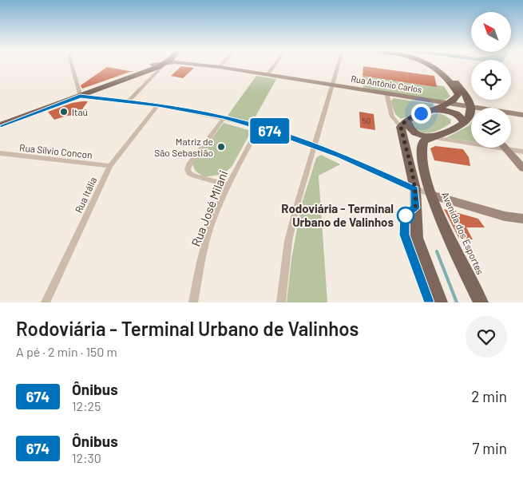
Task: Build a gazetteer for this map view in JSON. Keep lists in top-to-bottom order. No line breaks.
{"streets":{"main road":["Rua Antônio Carlos","Avenida dos Esportes"],"street":["Rua Sílvio Concon","Rua Itália","Rua José Milani"]},"crossings":[["Rua Sílvio Concon","Rua Itália"]],"places":["Itaú","Matriz de São Sebastião","Rodoviária - Terminal Urbano de Valinhos"],"lines":["bus line 674"],"house_numbers":["50"],"north":"top left","page":{"on_map":"674","heading":["Rodoviária - Terminal Urbano de Valinhos","A pé · 2 min · 150 m"],"list":[{"mark":"674","name":"Ônibus","note":"12:25","value":"2 min"},{"mark":"674","name":"Ônibus","note":"12:30","value":"7 min"}]}}
